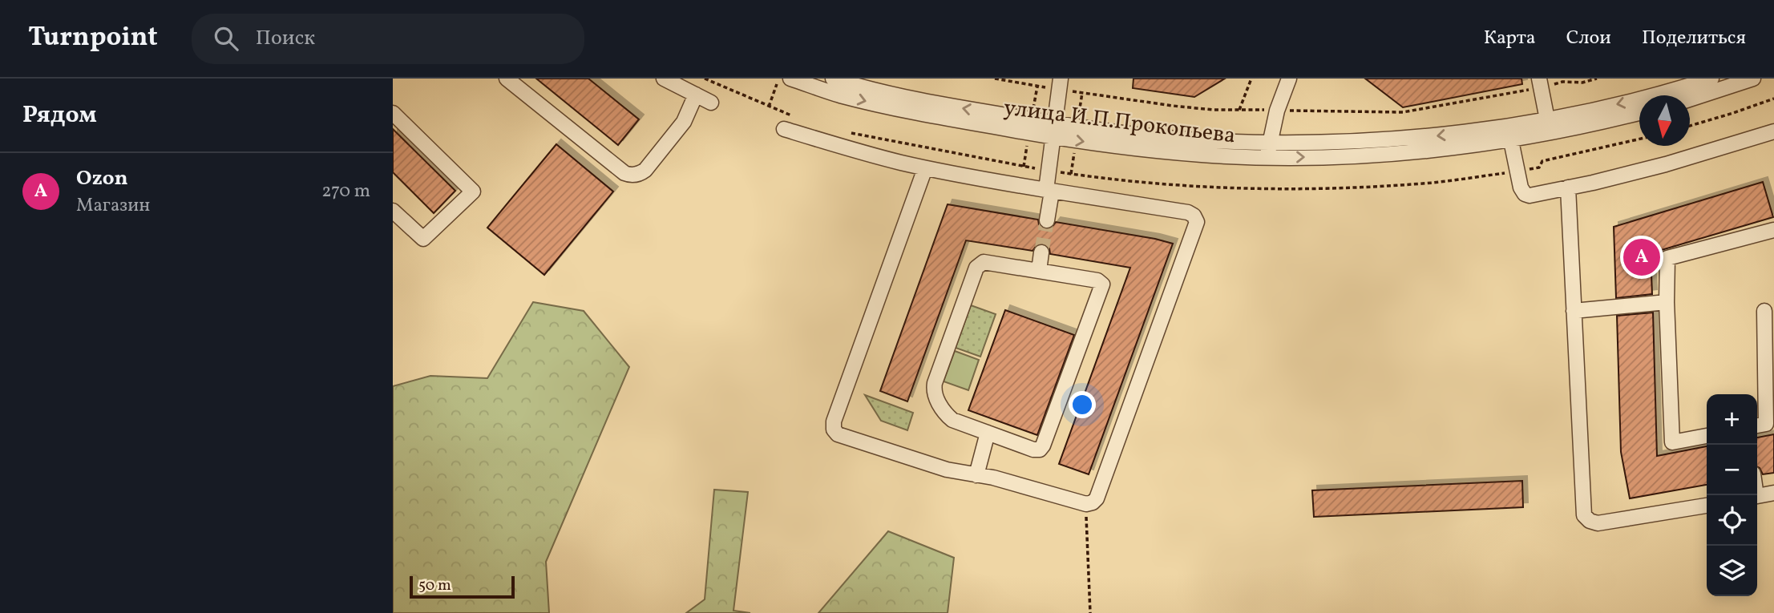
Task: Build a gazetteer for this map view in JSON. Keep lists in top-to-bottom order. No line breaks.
{"streets":{"street":["улица И.П.Прокопьева"]},"scale_bar":"50 m","north":"bottom","page":{"header":"Turnpoint","search":"Поиск","nav":["Карта","Слои","Поделиться"],"heading":"Рядом","list":[{"mark":"A","name":"Ozon","note":"Магазин","value":"270 m"}],"pins":"A","map_buttons":["+","−"],"scale":"50 m"}}
